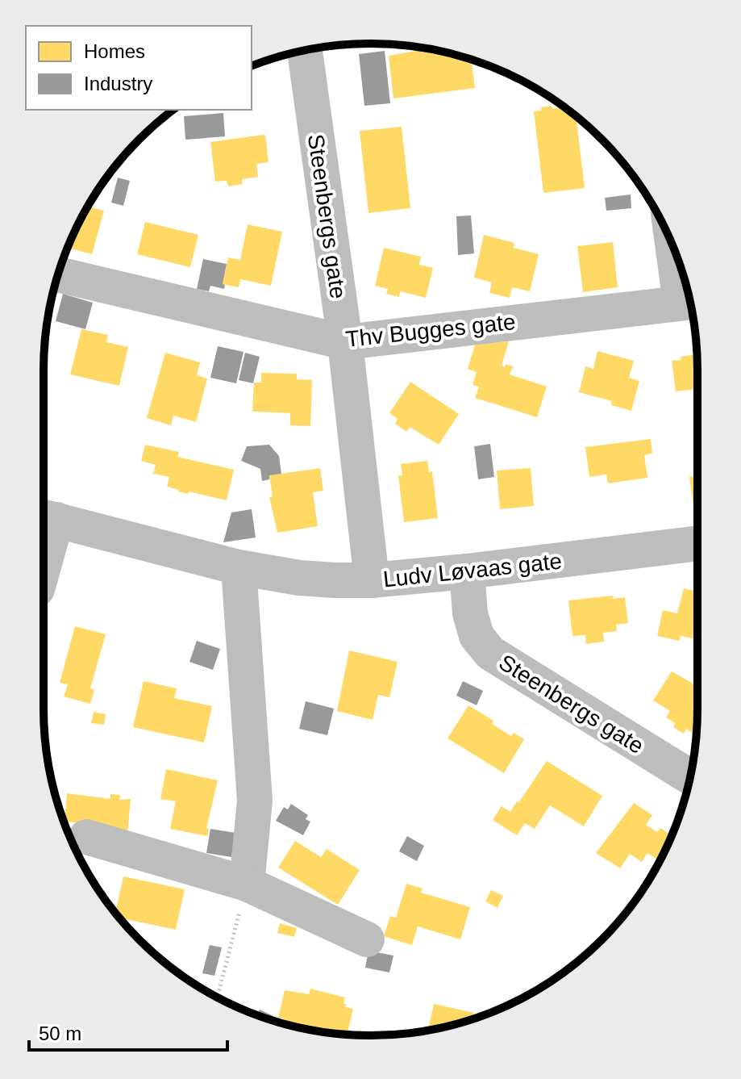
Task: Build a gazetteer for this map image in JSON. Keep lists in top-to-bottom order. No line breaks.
{"streets":{"street":["Steenbergs gate","Thv Bugges gate","Ludv Løvaas gate"]},"crossings":[["Steenbergs gate","Thv Bugges gate"],["Steenbergs gate","Ludv Løvaas gate"]],"legend":["Homes","Industry"],"scale_bar":"50 m"}
